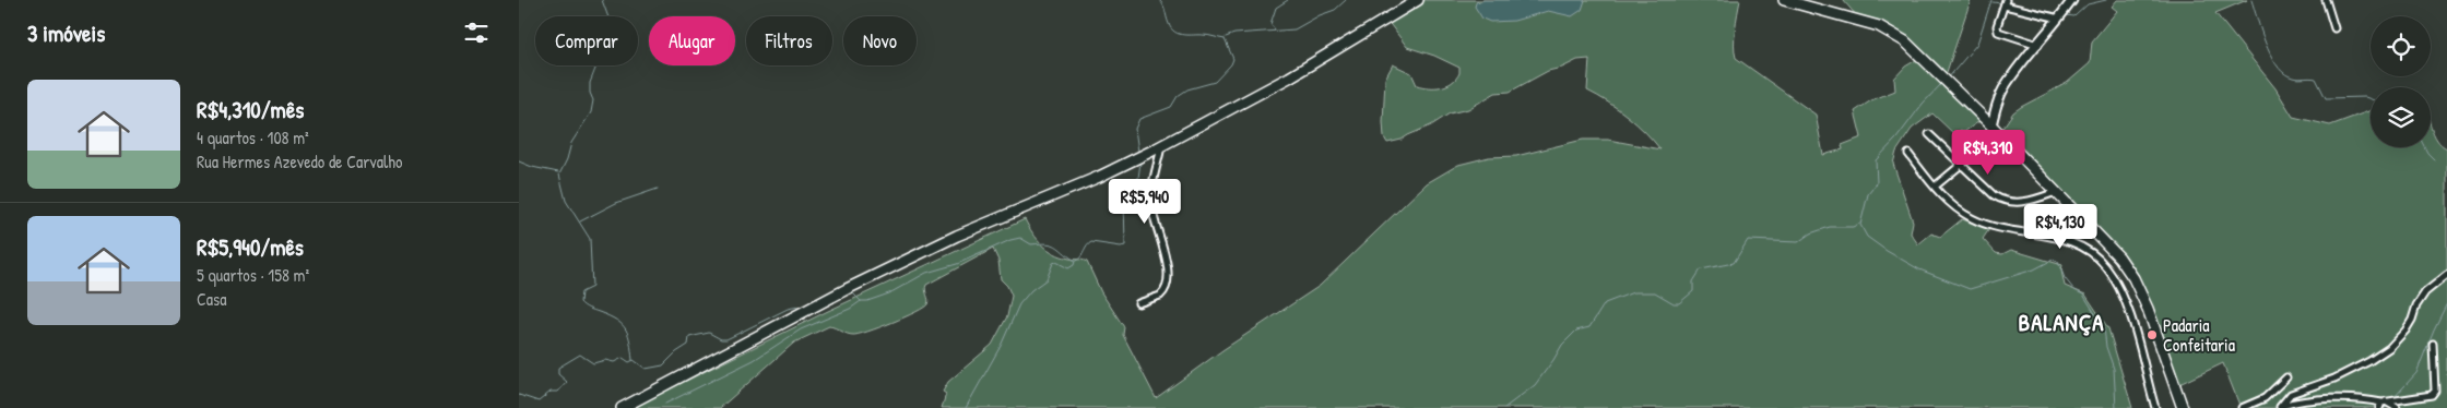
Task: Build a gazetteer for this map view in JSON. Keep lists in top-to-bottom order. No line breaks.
{"districts":["BALANÇA"],"places":["Padaria Confeitaria"],"page":{"heading":"3 imóveis","chip":["Comprar","Alugar","Filtros","Novo"],"list":[{"name":"R$4,310/mês","note":"4 quartos · 108 m² · Rua Hermes Azevedo de Carvalho"},{"name":"R$5,940/mês","note":"5 quartos · 158 m² · Casa"}],"price":["R$4,310","R$5,940","R$4,130"]}}
